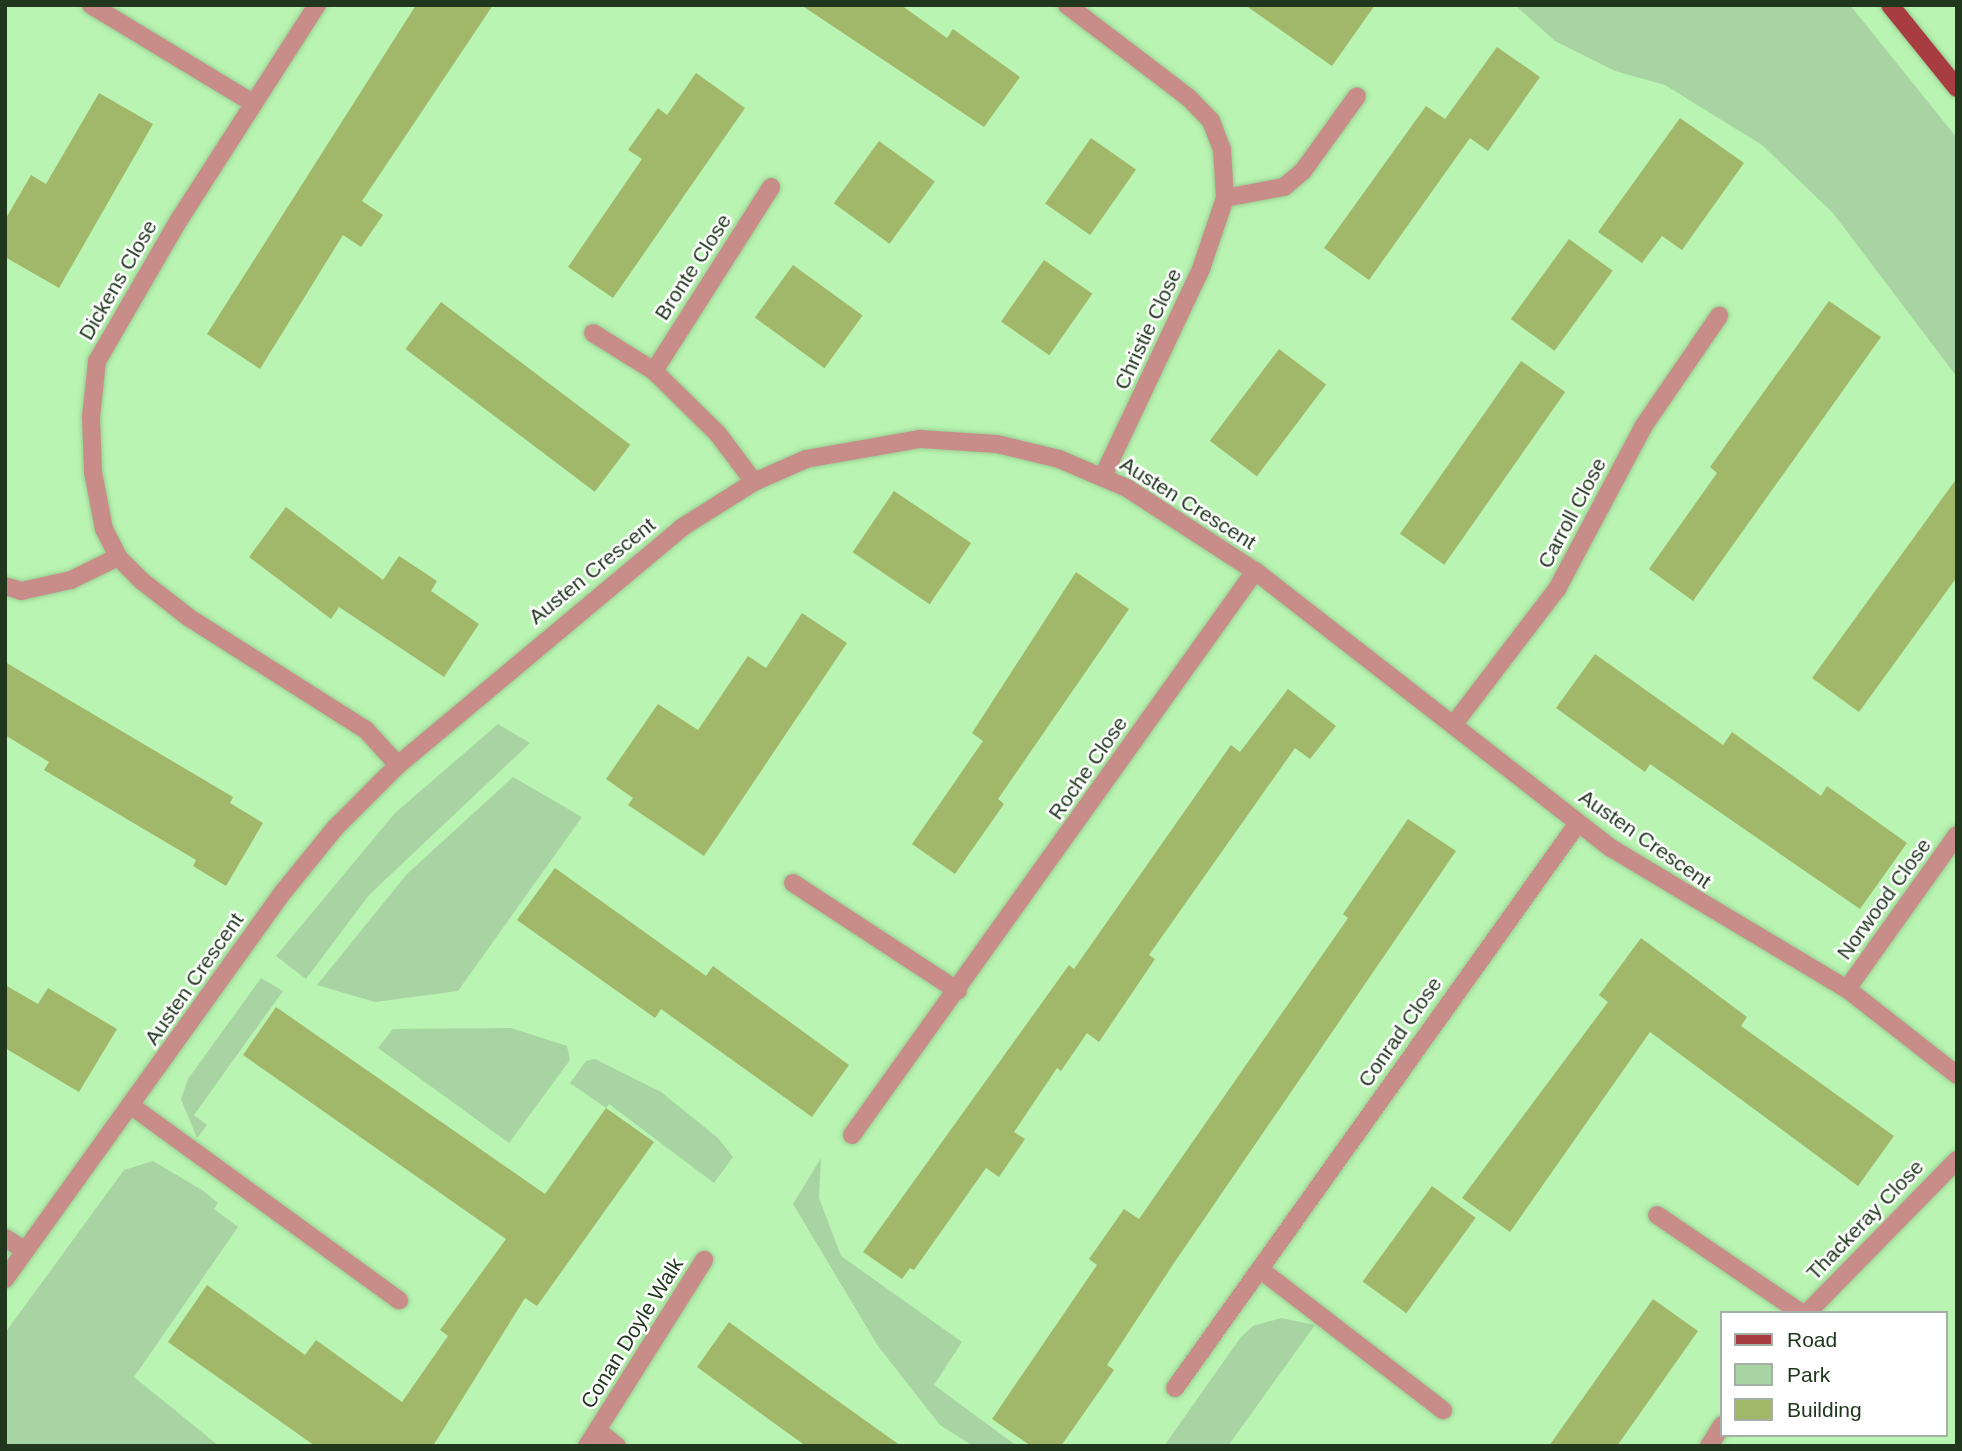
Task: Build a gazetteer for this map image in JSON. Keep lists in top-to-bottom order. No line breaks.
{"streets":{"street":["Bronte Close","Dickens Close","Christie Close","Austen Crescent","Carroll Close","Roche Close","Norwood Close","Conrad Close","Thackeray Close","Conan Doyle Walk"]},"crossings":[["Dickens Close","Austen Crescent"],["Christie Close","Austen Crescent"],["Austen Crescent","Carroll Close"],["Austen Crescent","Roche Close"],["Austen Crescent","Norwood Close"],["Austen Crescent","Conrad Close"]],"legend":["Road","Park","Building"]}
